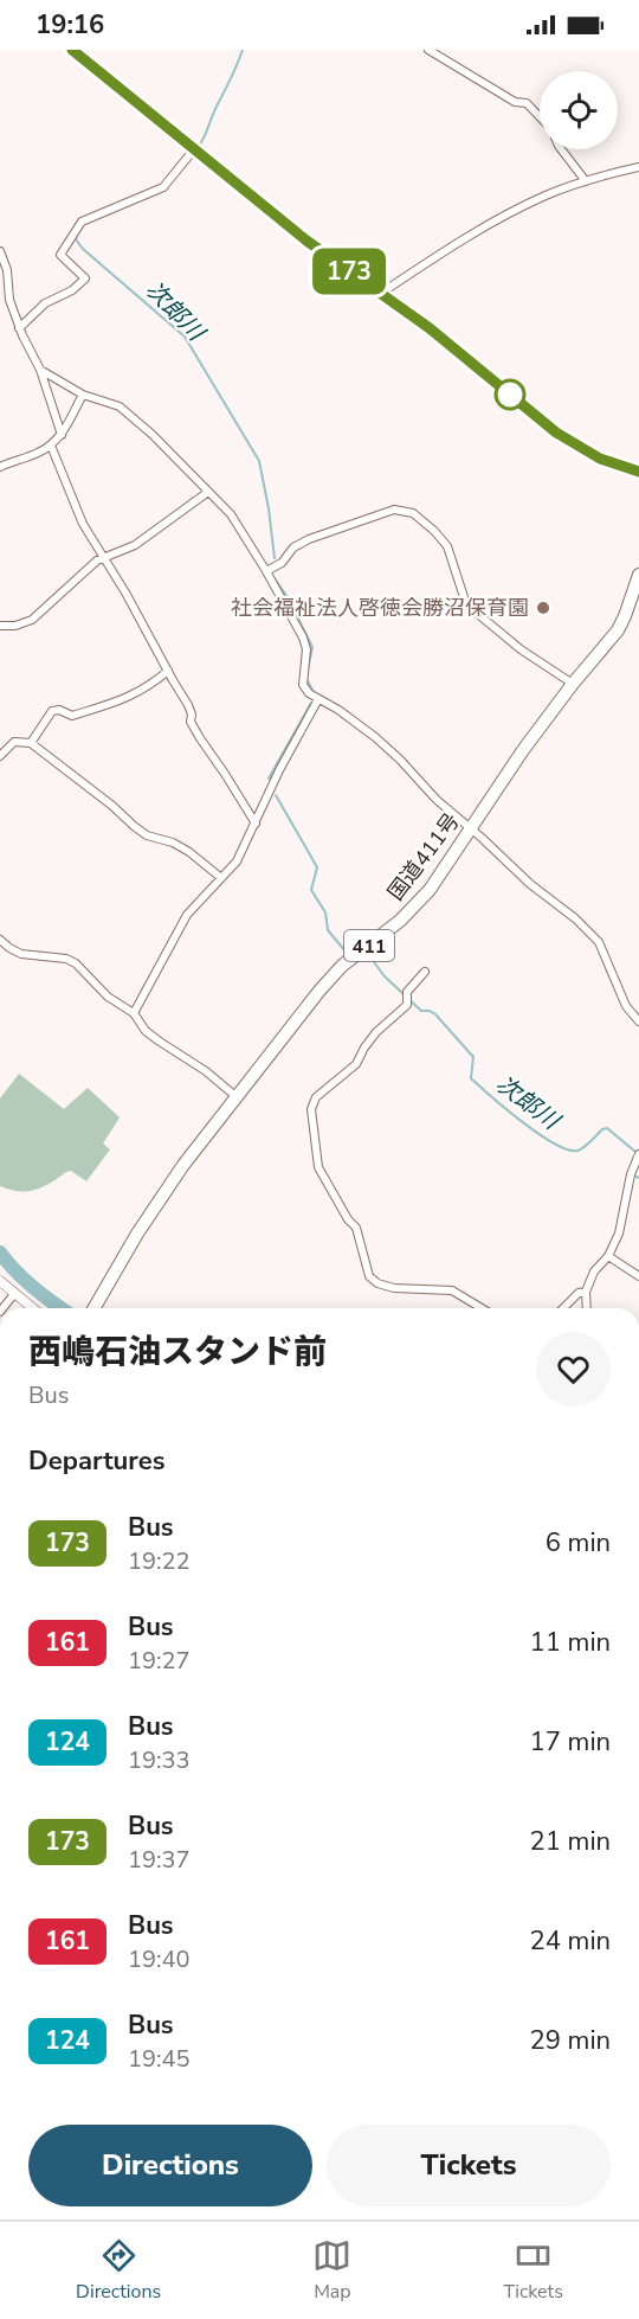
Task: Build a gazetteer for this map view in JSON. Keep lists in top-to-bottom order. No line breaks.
{"streets":{"main road":["国道411号","411"]},"water":["次郎川"],"places":["社会福祉法人啓徳会勝沼保育園"],"lines":["bus line 173"],"page":{"status":"19:16","on_map":"173","heading":[["西嶋石油スタンド前","Bus"],"Departures"],"list":[{"mark":"173","name":"Bus","note":"19:22","value":"6 min"},{"mark":"161","name":"Bus","note":"19:27","value":"11 min"},{"mark":"124","name":"Bus","note":"19:33","value":"17 min"},{"mark":"173","name":"Bus","note":"19:37","value":"21 min"},{"mark":"161","name":"Bus","note":"19:40","value":"24 min"},{"mark":"124","name":"Bus","note":"19:45","value":"29 min"}],"buttons":["Directions","Tickets"],"tabs":["Directions","Map","Tickets"]}}
